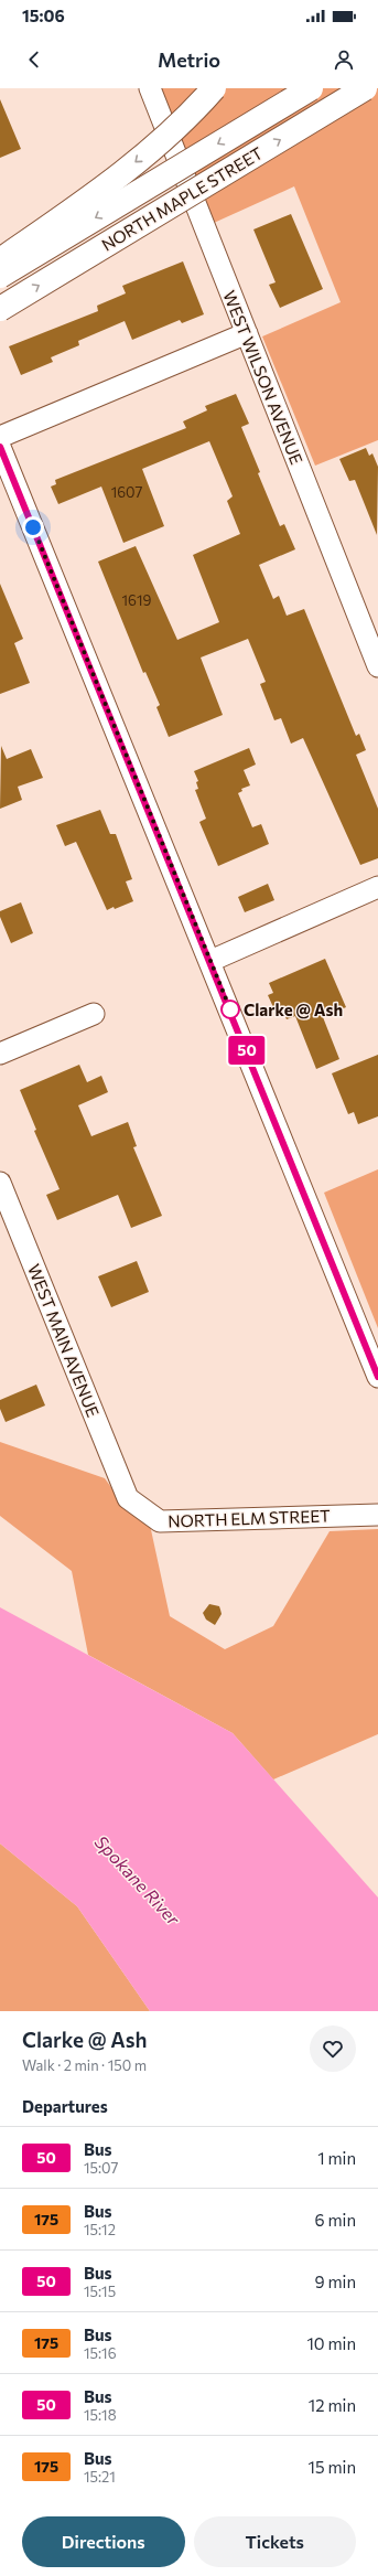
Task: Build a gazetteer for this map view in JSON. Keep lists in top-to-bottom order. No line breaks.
{"streets":{"main road":["NORTH MAPLE STREET"],"street":["WEST WILSON AVENUE","WEST MAIN AVENUE","NORTH ELM STREET"]},"crossings":[["WEST MAIN AVENUE","NORTH ELM STREET"]],"water":["Spokane River"],"places":["Clarke @ Ash"],"lines":["bus line 50"],"house_numbers":["1607","1619"],"page":{"status":"15:06","header":"Metrio","on_map":"50","heading":[["Clarke @ Ash","Walk · 2 min · 150 m"],"Departures"],"list":[{"mark":"50","name":"Bus","note":"15:07","value":"1 min"},{"mark":"175","name":"Bus","note":"15:12","value":"6 min"},{"mark":"50","name":"Bus","note":"15:15","value":"9 min"},{"mark":"175","name":"Bus","note":"15:16","value":"10 min"},{"mark":"50","name":"Bus","note":"15:18","value":"12 min"},{"mark":"175","name":"Bus","note":"15:21","value":"15 min"}],"buttons":["Directions","Tickets"]}}
